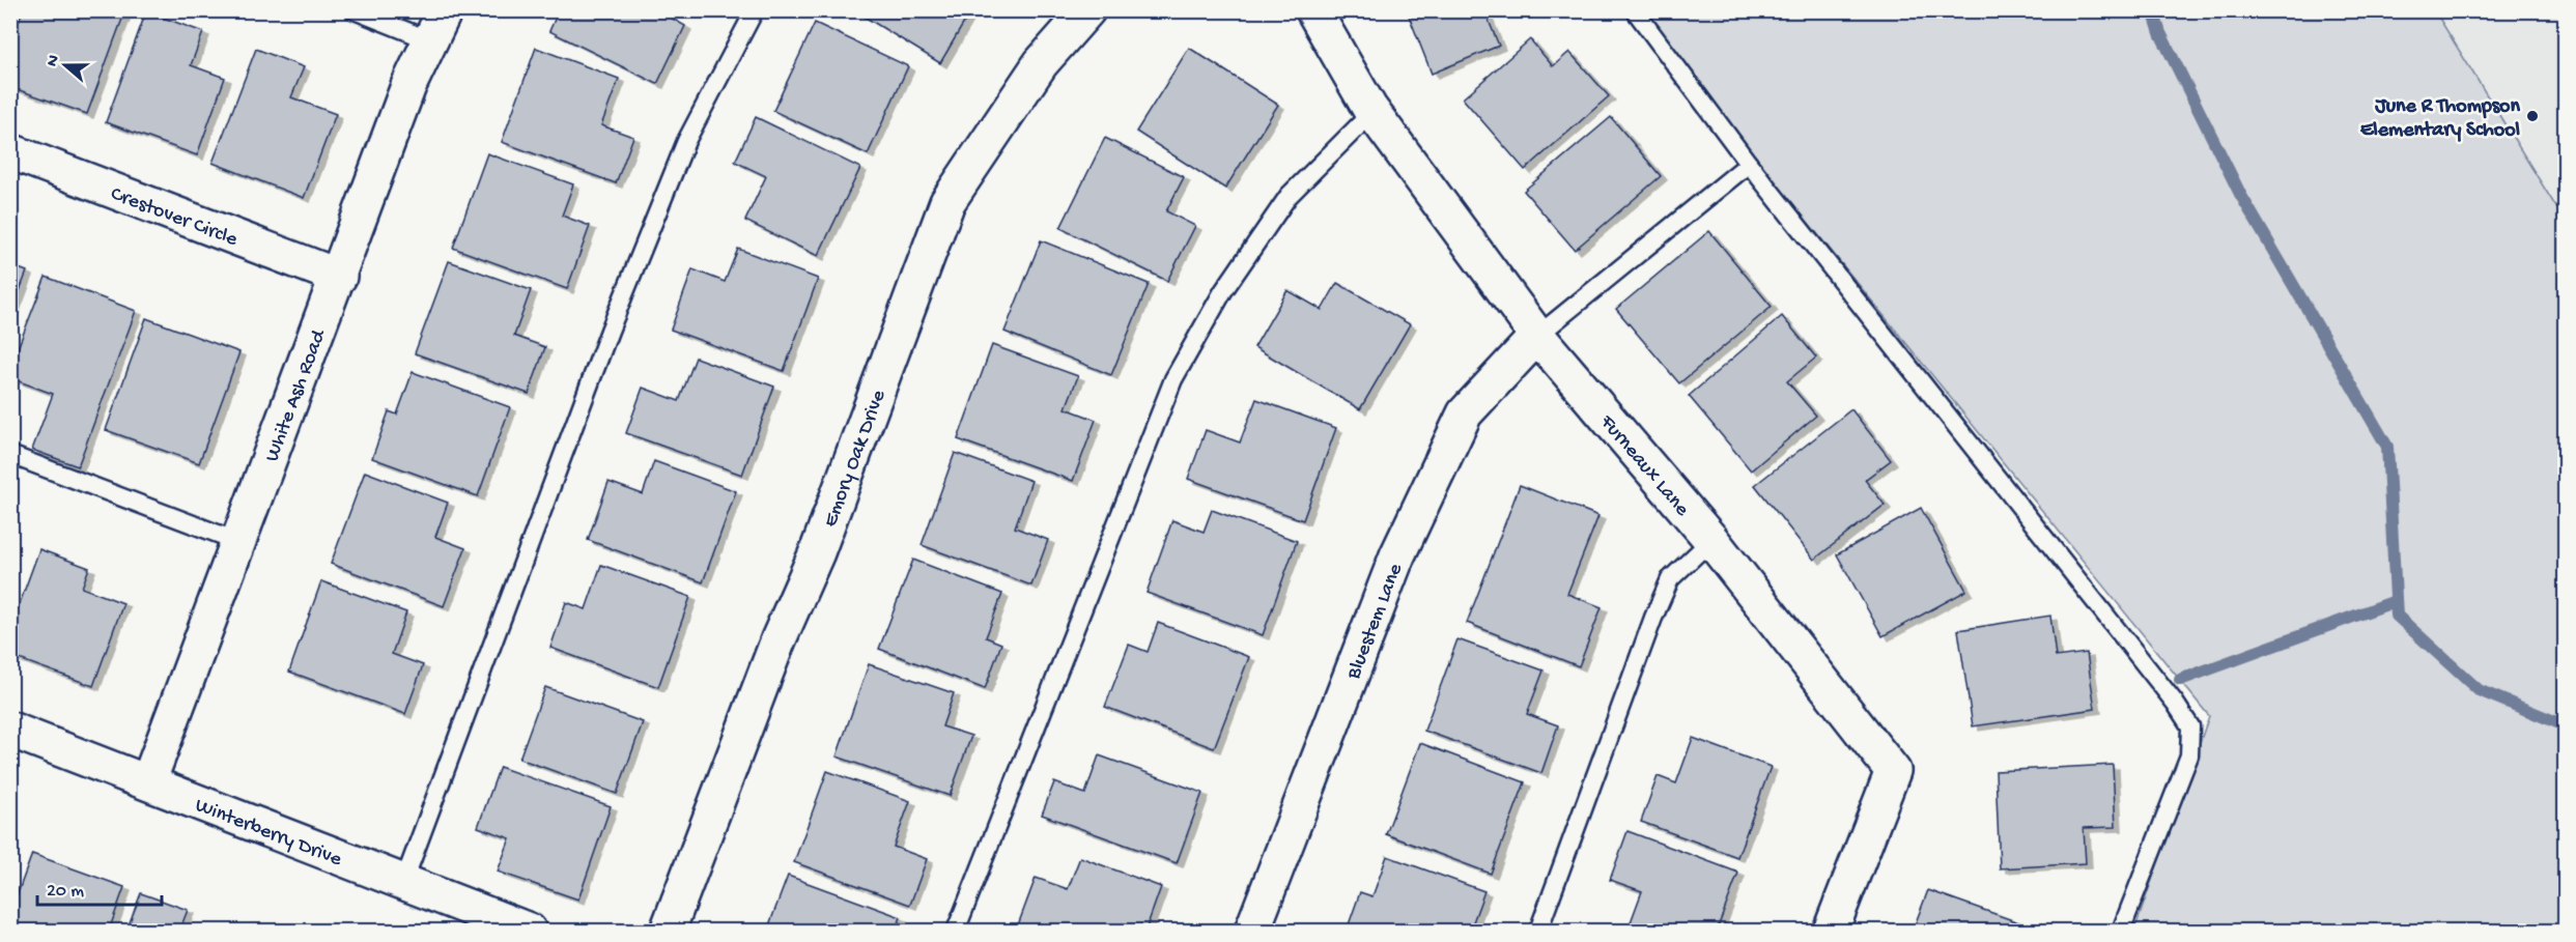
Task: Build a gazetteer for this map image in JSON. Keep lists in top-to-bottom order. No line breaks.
{"streets":{"street":["Crestover Circle","White Ash Road","Emory Oak Drive","Furneaux Lane","Bluestem Lane","Winterberry Drive"]},"crossings":[["Crestover Circle","White Ash Road"],["White Ash Road","Winterberry Drive"],["Furneaux Lane","Bluestem Lane"]],"places":["June R Thompson Elementary School"],"scale_bar":"20 m","north":"left"}
